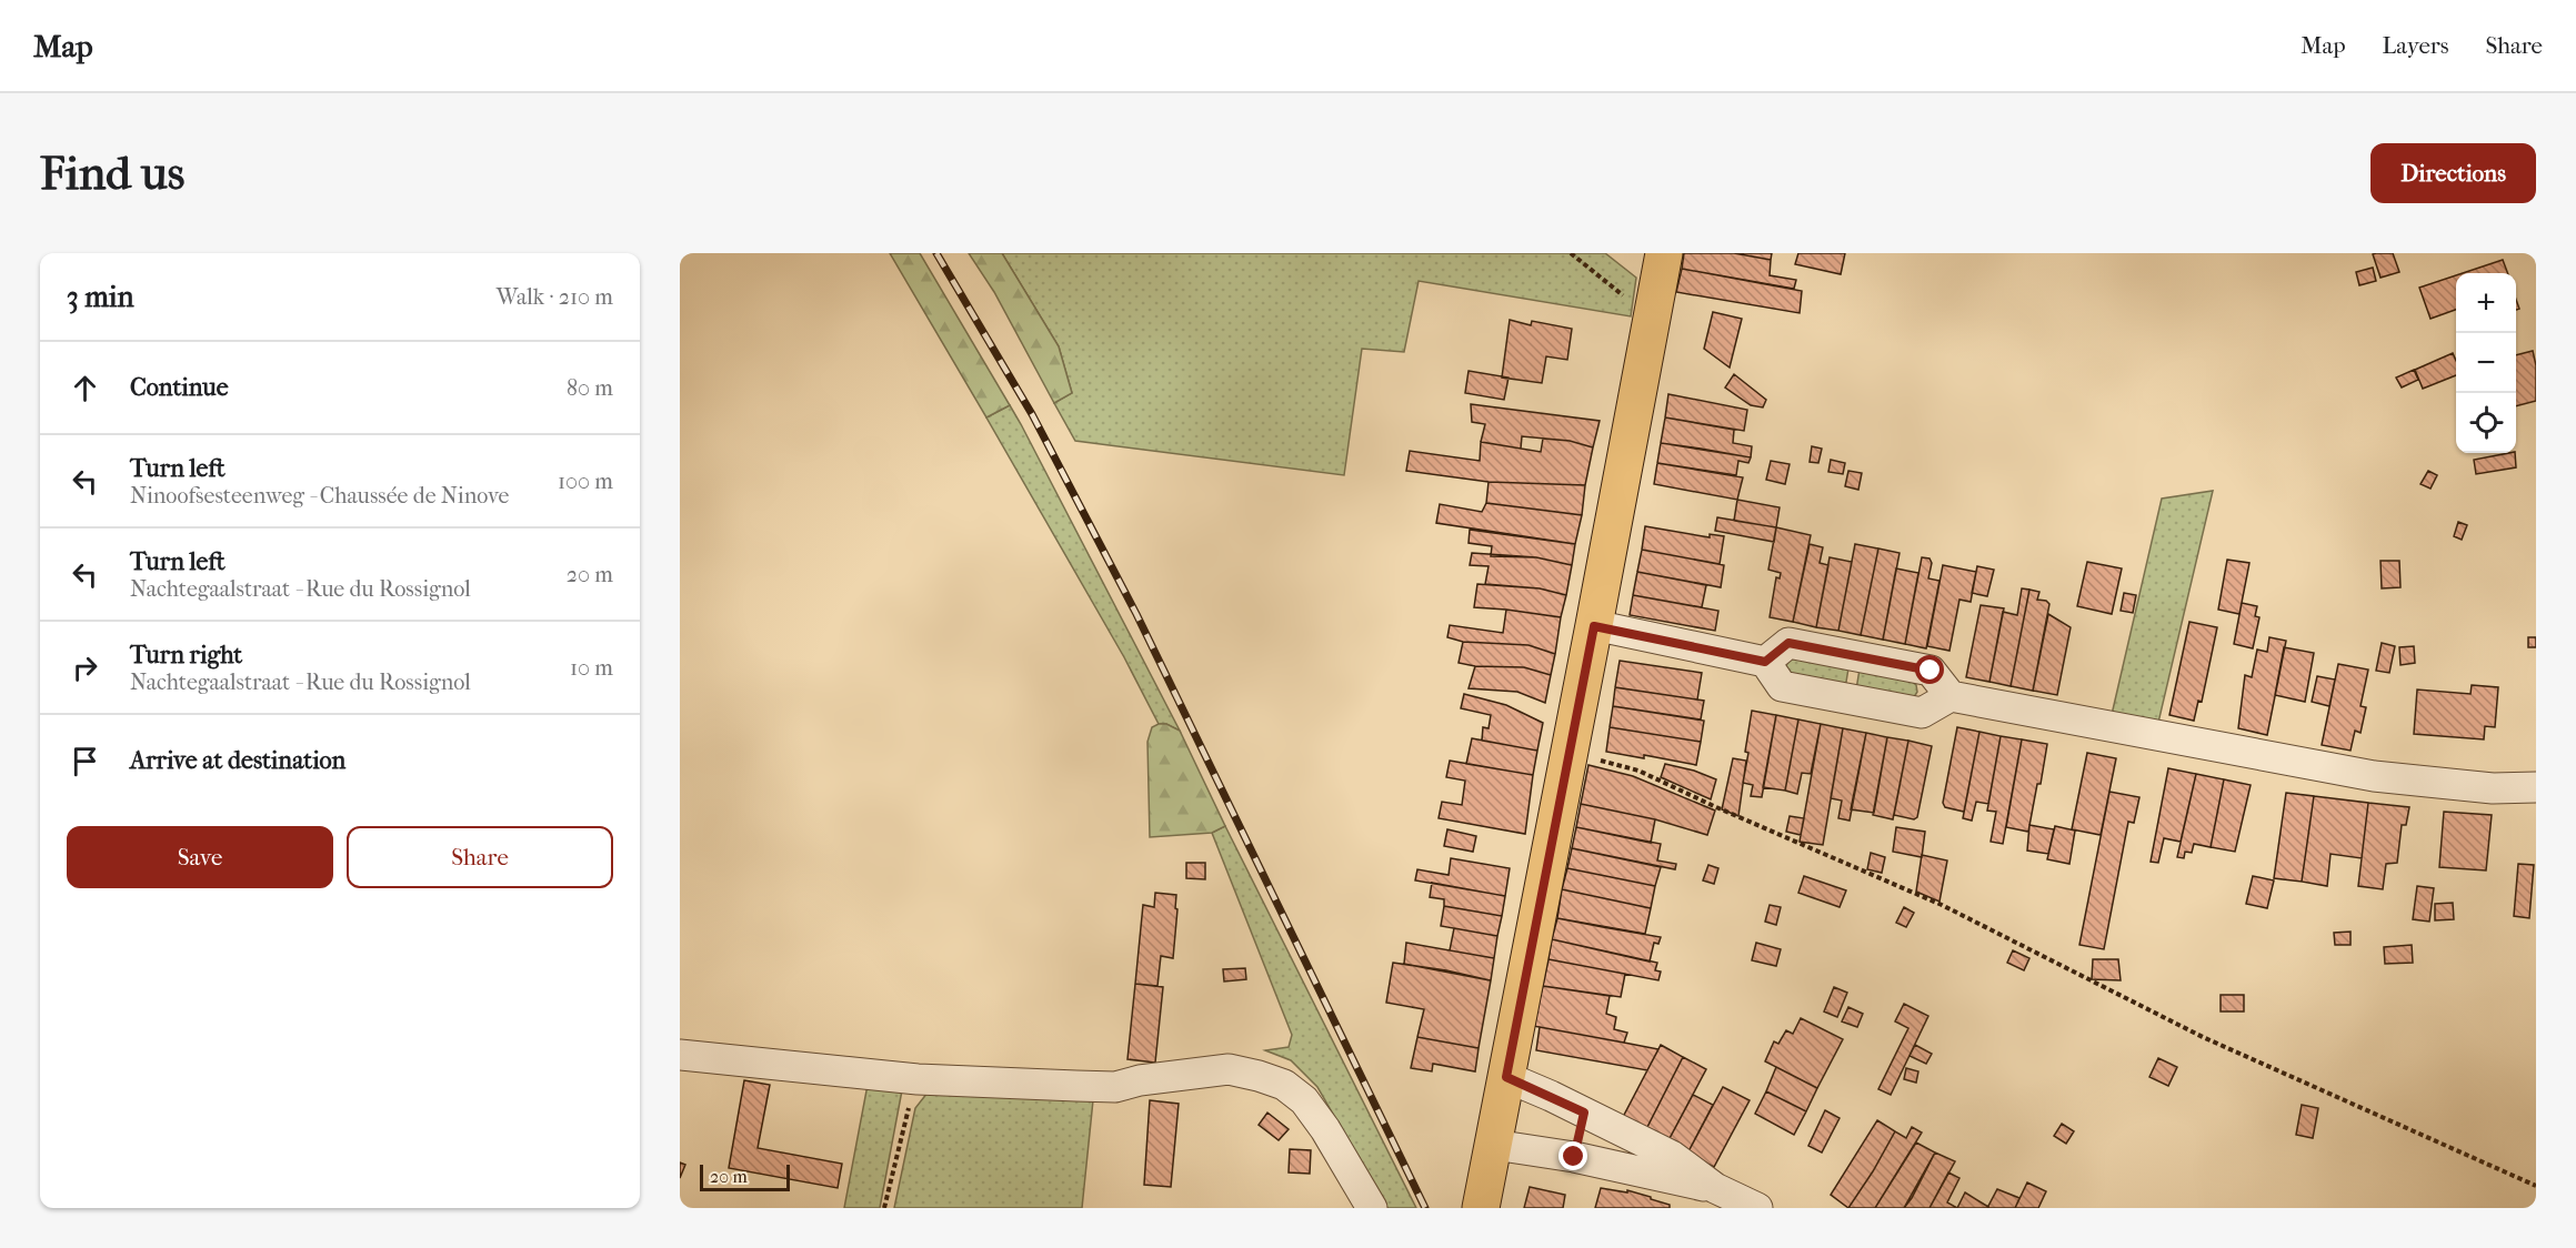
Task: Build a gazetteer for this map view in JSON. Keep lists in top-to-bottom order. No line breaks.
{"scale_bar":"20 m","page":{"header":"Map","nav":["Map","Layers","Share"],"buttons":["Directions",["Save","Share"]],"title":"Find us","heading":["3 min","Walk · 210 m"],"map_buttons":["+","−"],"list":[["Continue","80 m"],["Turn left","Ninoofsesteenweg - Chaussée de Ninove","100 m"],["Turn left","Nachtegaalstraat - Rue du Rossignol","20 m"],["Turn right","Nachtegaalstraat - Rue du Rossignol","10 m"],"Arrive at destination"],"scale":"20 m"}}
